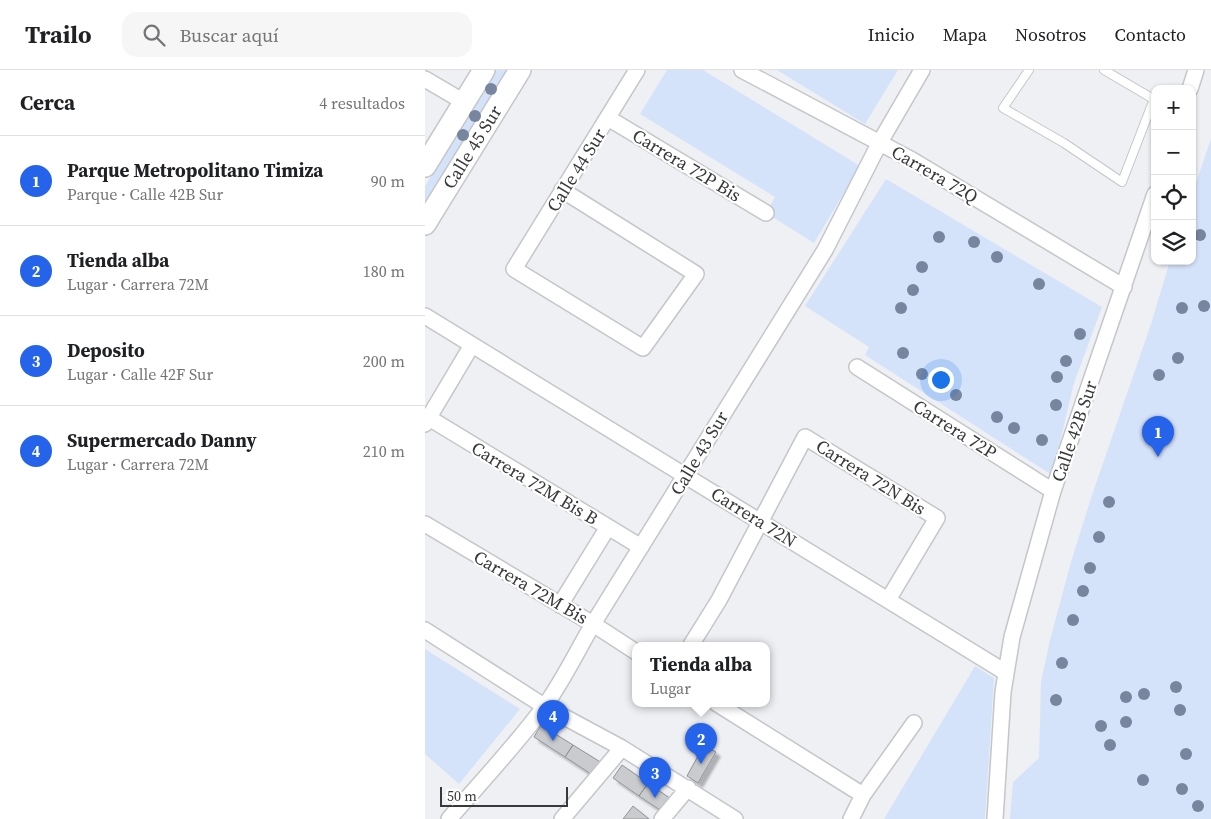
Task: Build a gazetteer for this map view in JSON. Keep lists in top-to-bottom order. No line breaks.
{"streets":{"street":["Calle 45 Sur","Carrera 72P Bis","Calle 44 Sur","Carrera 72Q","Carrera 72P","Calle 42B Sur","Calle 43 Sur","Carrera 72N Bis","Carrera 72M Bis B","Carrera 72N","Carrera 72M Bis"]},"crossings":[["Carrera 72P Bis","Calle 44 Sur"],["Carrera 72Q","Calle 42B Sur"],["Carrera 72Q","Calle 43 Sur"],["Carrera 72P","Calle 42B Sur"],["Calle 42B Sur","Carrera 72N"],["Calle 43 Sur","Carrera 72M Bis B"],["Calle 43 Sur","Carrera 72N"],["Calle 43 Sur","Carrera 72M Bis"],["Carrera 72N Bis","Carrera 72N"]],"scale_bar":"50 m","page":{"header":"Trailo","search":"Buscar aquí","nav":["Inicio","Mapa","Nosotros","Contacto"],"heading":["Cerca","4 resultados"],"map_buttons":["+","−"],"list":[{"mark":"1","name":"Parque Metropolitano Timiza","note":"Parque · Calle 42B Sur","value":"90 m"},{"mark":"2","name":"Tienda alba","note":"Lugar · Carrera 72M","value":"180 m"},{"mark":"3","name":"Deposito","note":"Lugar · Calle 42F Sur","value":"200 m"},{"mark":"4","name":"Supermercado Danny","note":"Lugar · Carrera 72M","value":"210 m"}],"pins":["1","4","2","3"],"popup":["Tienda alba","Lugar"],"scale":"50 m"}}
